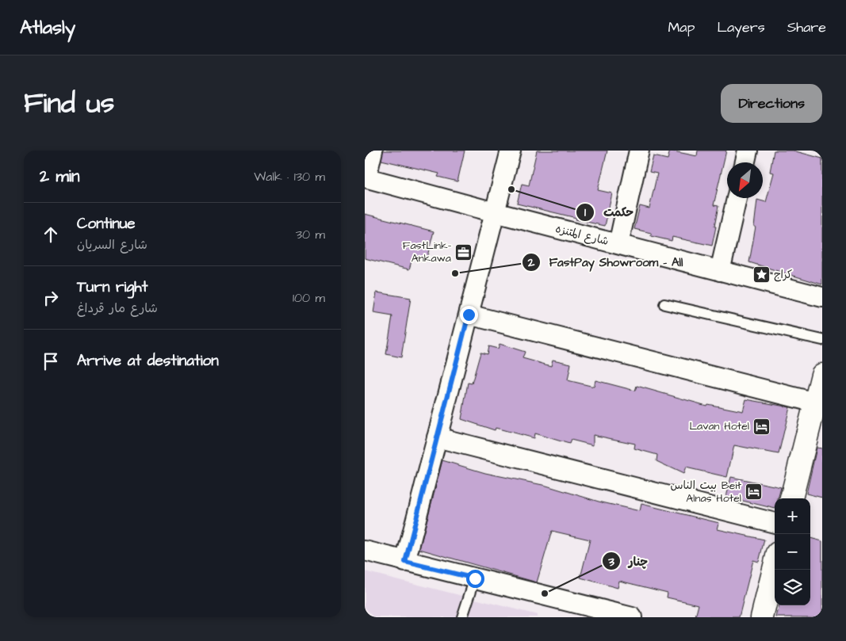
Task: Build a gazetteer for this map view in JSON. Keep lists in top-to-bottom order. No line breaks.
{"streets":{"street":["شارع المتنزه"]},"places":{"other":["حكمت","FastPay Showroom - All","چنار"],"office":["FastLink- Ankawa"],"place":["كراج"],"hotel":["Lavan Hotel","بيت الناس Beit Alnas Hotel"]},"north":"bottom left","page":{"header":"Atlasly","nav":["Map","Layers","Share"],"title":"Find us","buttons":"Directions","heading":["2 min","Walk · 130 m"],"list":[["Continue","شارع السريان","30 m"],["Turn right","شارع مار قرداغ","100 m"],"Arrive at destination"],"map_buttons":["+","−"]}}
